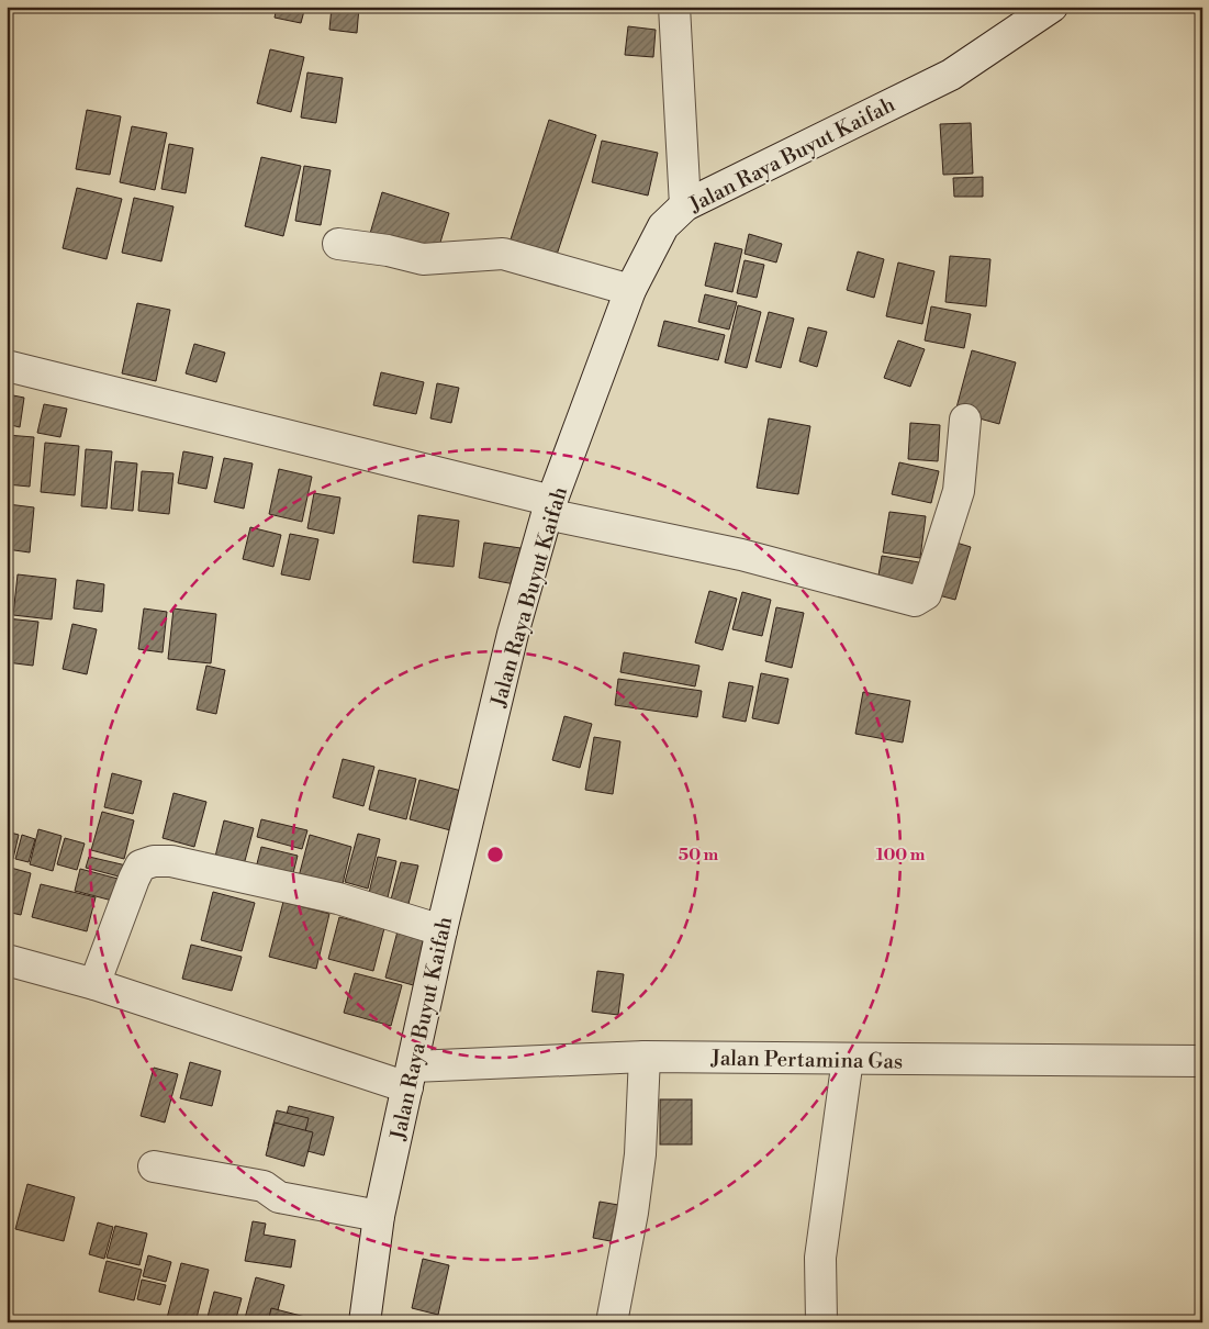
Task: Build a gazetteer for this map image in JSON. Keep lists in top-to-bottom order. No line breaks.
{"streets":{"street":["Jalan Raya Buyut Kaifah","Jalan Pertamina Gas"]},"crossings":[["Jalan Raya Buyut Kaifah","Jalan Pertamina Gas"]],"rings":["50 m","100 m"]}
